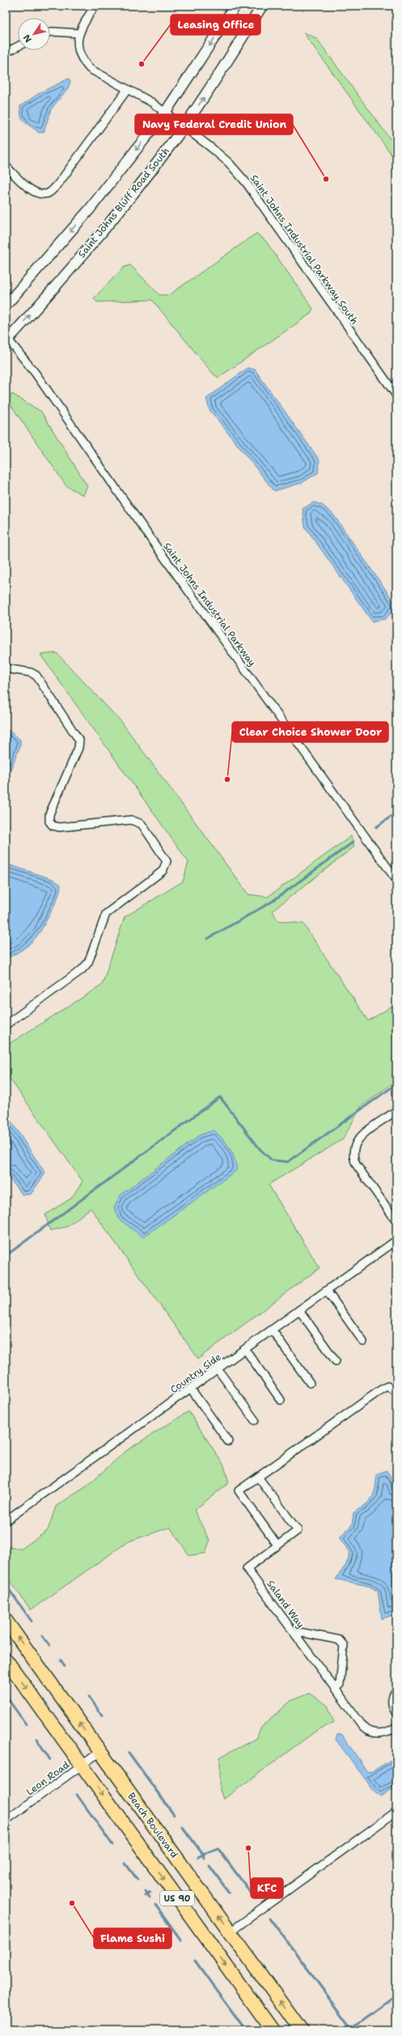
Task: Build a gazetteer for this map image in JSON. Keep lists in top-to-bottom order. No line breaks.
{"streets":{"highway":["Beach Boulevard","US 90"],"main road":["Saint Johns Bluff Road South"],"street":["Saint Johns Industrial Parkway South","Saint Johns Industrial Parkway","Country Side","Saland Way","Leon Road"]},"crossings":[["Saint Johns Bluff Road South","Saint Johns Industrial Parkway South"],["Saint Johns Bluff Road South","Saint Johns Industrial Parkway"],["Leon Road","Beach Boulevard"],["Leon Road","US 90"]],"places":["Leasing Office","Navy Federal Credit Union","Clear Choice Shower Door","KFC","Flame Sushi"],"north":"bottom left"}
